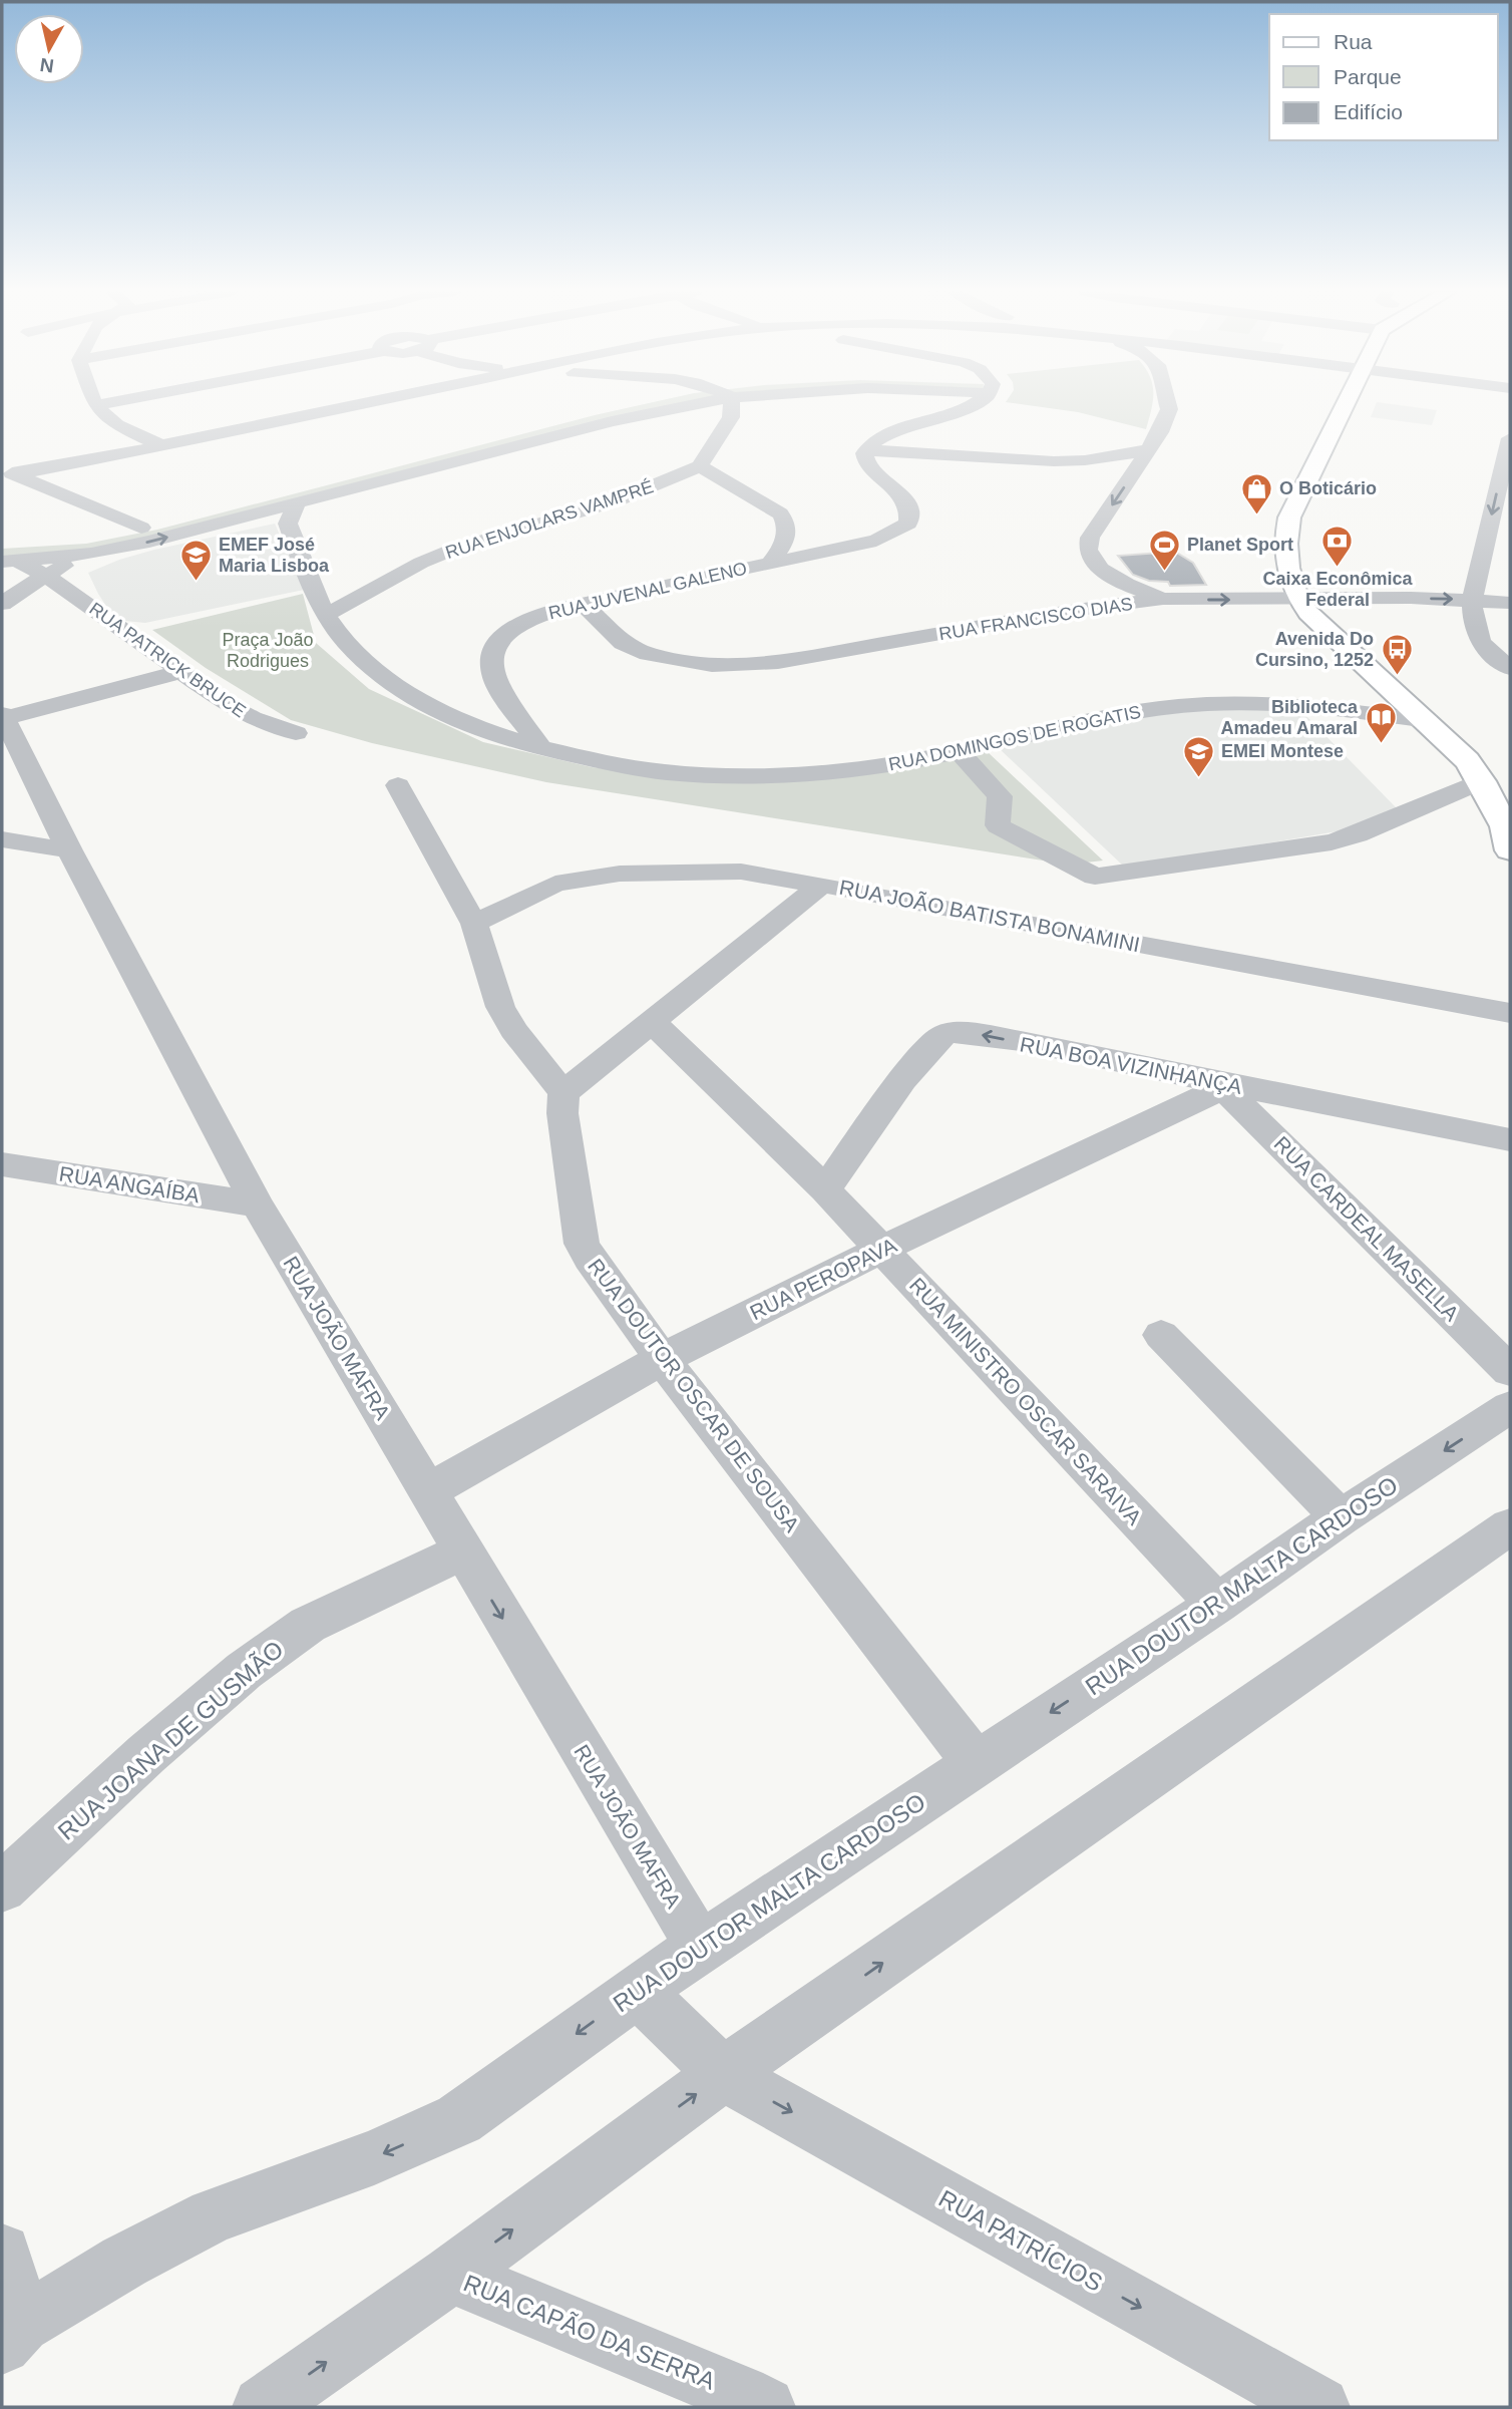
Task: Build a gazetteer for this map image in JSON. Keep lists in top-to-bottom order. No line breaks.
{"streets":{"street":["RUA ENJOLARS VAMPRÉ","RUA JUVENAL GALENO","RUA FRANCISCO DIAS","RUA PATRICK BRUCE","RUA DOMINGOS DE ROGATIS","RUA JOÃO BATISTA BONAMINI","RUA BOA VIZINHANÇA","RUA ANGAÍBA","RUA CARDEAL MASELLA","RUA PEROPAVA","RUA JOÃO MAFRA","RUA DOUTOR OSCAR DE SOUSA","RUA MINISTRO OSCAR SARAIVA","RUA DOUTOR MALTA CARDOSO","RUA JOANA DE GUSMÃO","RUA PATRÍCIOS","RUA CAPÃO DA SERRA"]},"crossings":[["RUA ENJOLARS VAMPRÉ","RUA DOMINGOS DE ROGATIS"],["RUA JUVENAL GALENO","RUA FRANCISCO DIAS"],["RUA JUVENAL GALENO","RUA DOMINGOS DE ROGATIS"],["RUA BOA VIZINHANÇA","RUA CARDEAL MASELLA"],["RUA BOA VIZINHANÇA","RUA PEROPAVA"],["RUA BOA VIZINHANÇA","RUA MINISTRO OSCAR SARAIVA"],["RUA ANGAÍBA","RUA JOÃO MAFRA"],["RUA CARDEAL MASELLA","RUA PEROPAVA"],["RUA PEROPAVA","RUA JOÃO MAFRA"],["RUA PEROPAVA","RUA DOUTOR OSCAR DE SOUSA"],["RUA PEROPAVA","RUA MINISTRO OSCAR SARAIVA"],["RUA JOÃO MAFRA","RUA DOUTOR MALTA CARDOSO"],["RUA JOÃO MAFRA","RUA JOANA DE GUSMÃO"],["RUA DOUTOR OSCAR DE SOUSA","RUA DOUTOR MALTA CARDOSO"],["RUA MINISTRO OSCAR SARAIVA","RUA DOUTOR MALTA CARDOSO"]],"one_way":["RUA PATRÍCIOS"],"parks":["Praça João Rodrigues"],"places":{"shop":["O Boticário"],"bank":["Caixa Econômica Federal"],"sports":["Planet Sport"],"school or university":["EMEF José Maria Lisboa","EMEI Montese"],"bus stop":["Avenida Do Cursino, 1252"],"library":["Biblioteca Amadeu Amaral"]},"legend":["Rua","Parque","Edifício"],"north":"bottom"}
